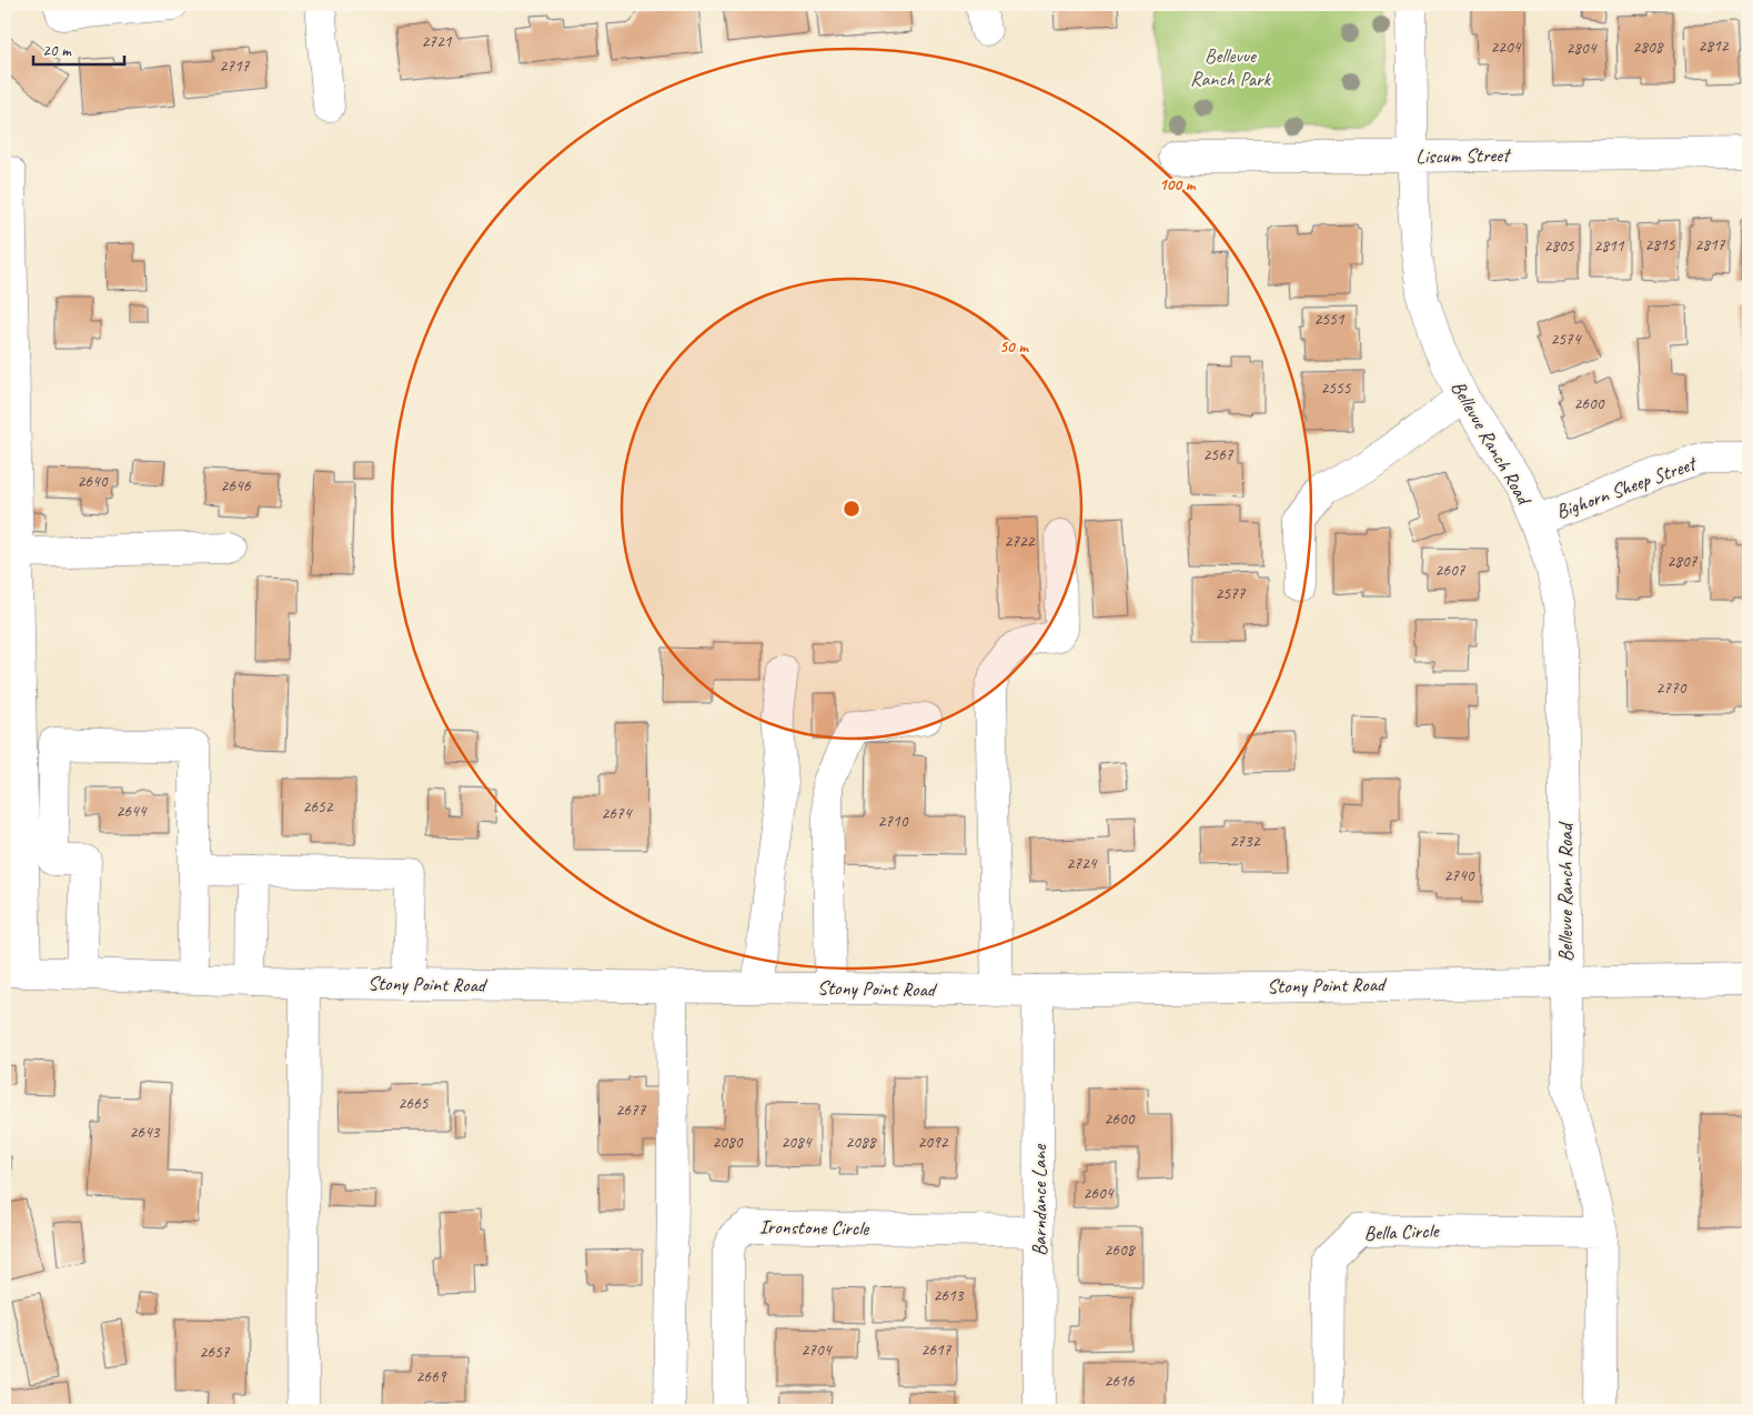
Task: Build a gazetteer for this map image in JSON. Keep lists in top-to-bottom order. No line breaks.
{"streets":{"street":["Liscum Street","Bellevue Ranch Road","Bighorn Sheep Street","Stony Point Road","Barndance Lane","Ironstone Circle","Bella Circle"]},"crossings":[["Liscum Street","Bellevue Ranch Road"],["Bellevue Ranch Road","Bighorn Sheep Street"],["Bellevue Ranch Road","Stony Point Road"],["Stony Point Road","Barndance Lane"],["Barndance Lane","Ironstone Circle"]],"parks":["Bellevue Ranch Park"],"house_numbers":["2721","2812","2204","2808","2804","2717","2815","2817","2805","2811","2551","2574","2555","2600","2567","2640","2646","2722","2807","2607","2577","2770","2652","2644","2674","2710","2732","2724","2740","2665","2677","2600","2643","2080","2084","2088","2092","2604","2608","2613","2704","2617","2657","2669","2616"],"scale_bar":"20 m","rings":["100 m","50 m"]}
